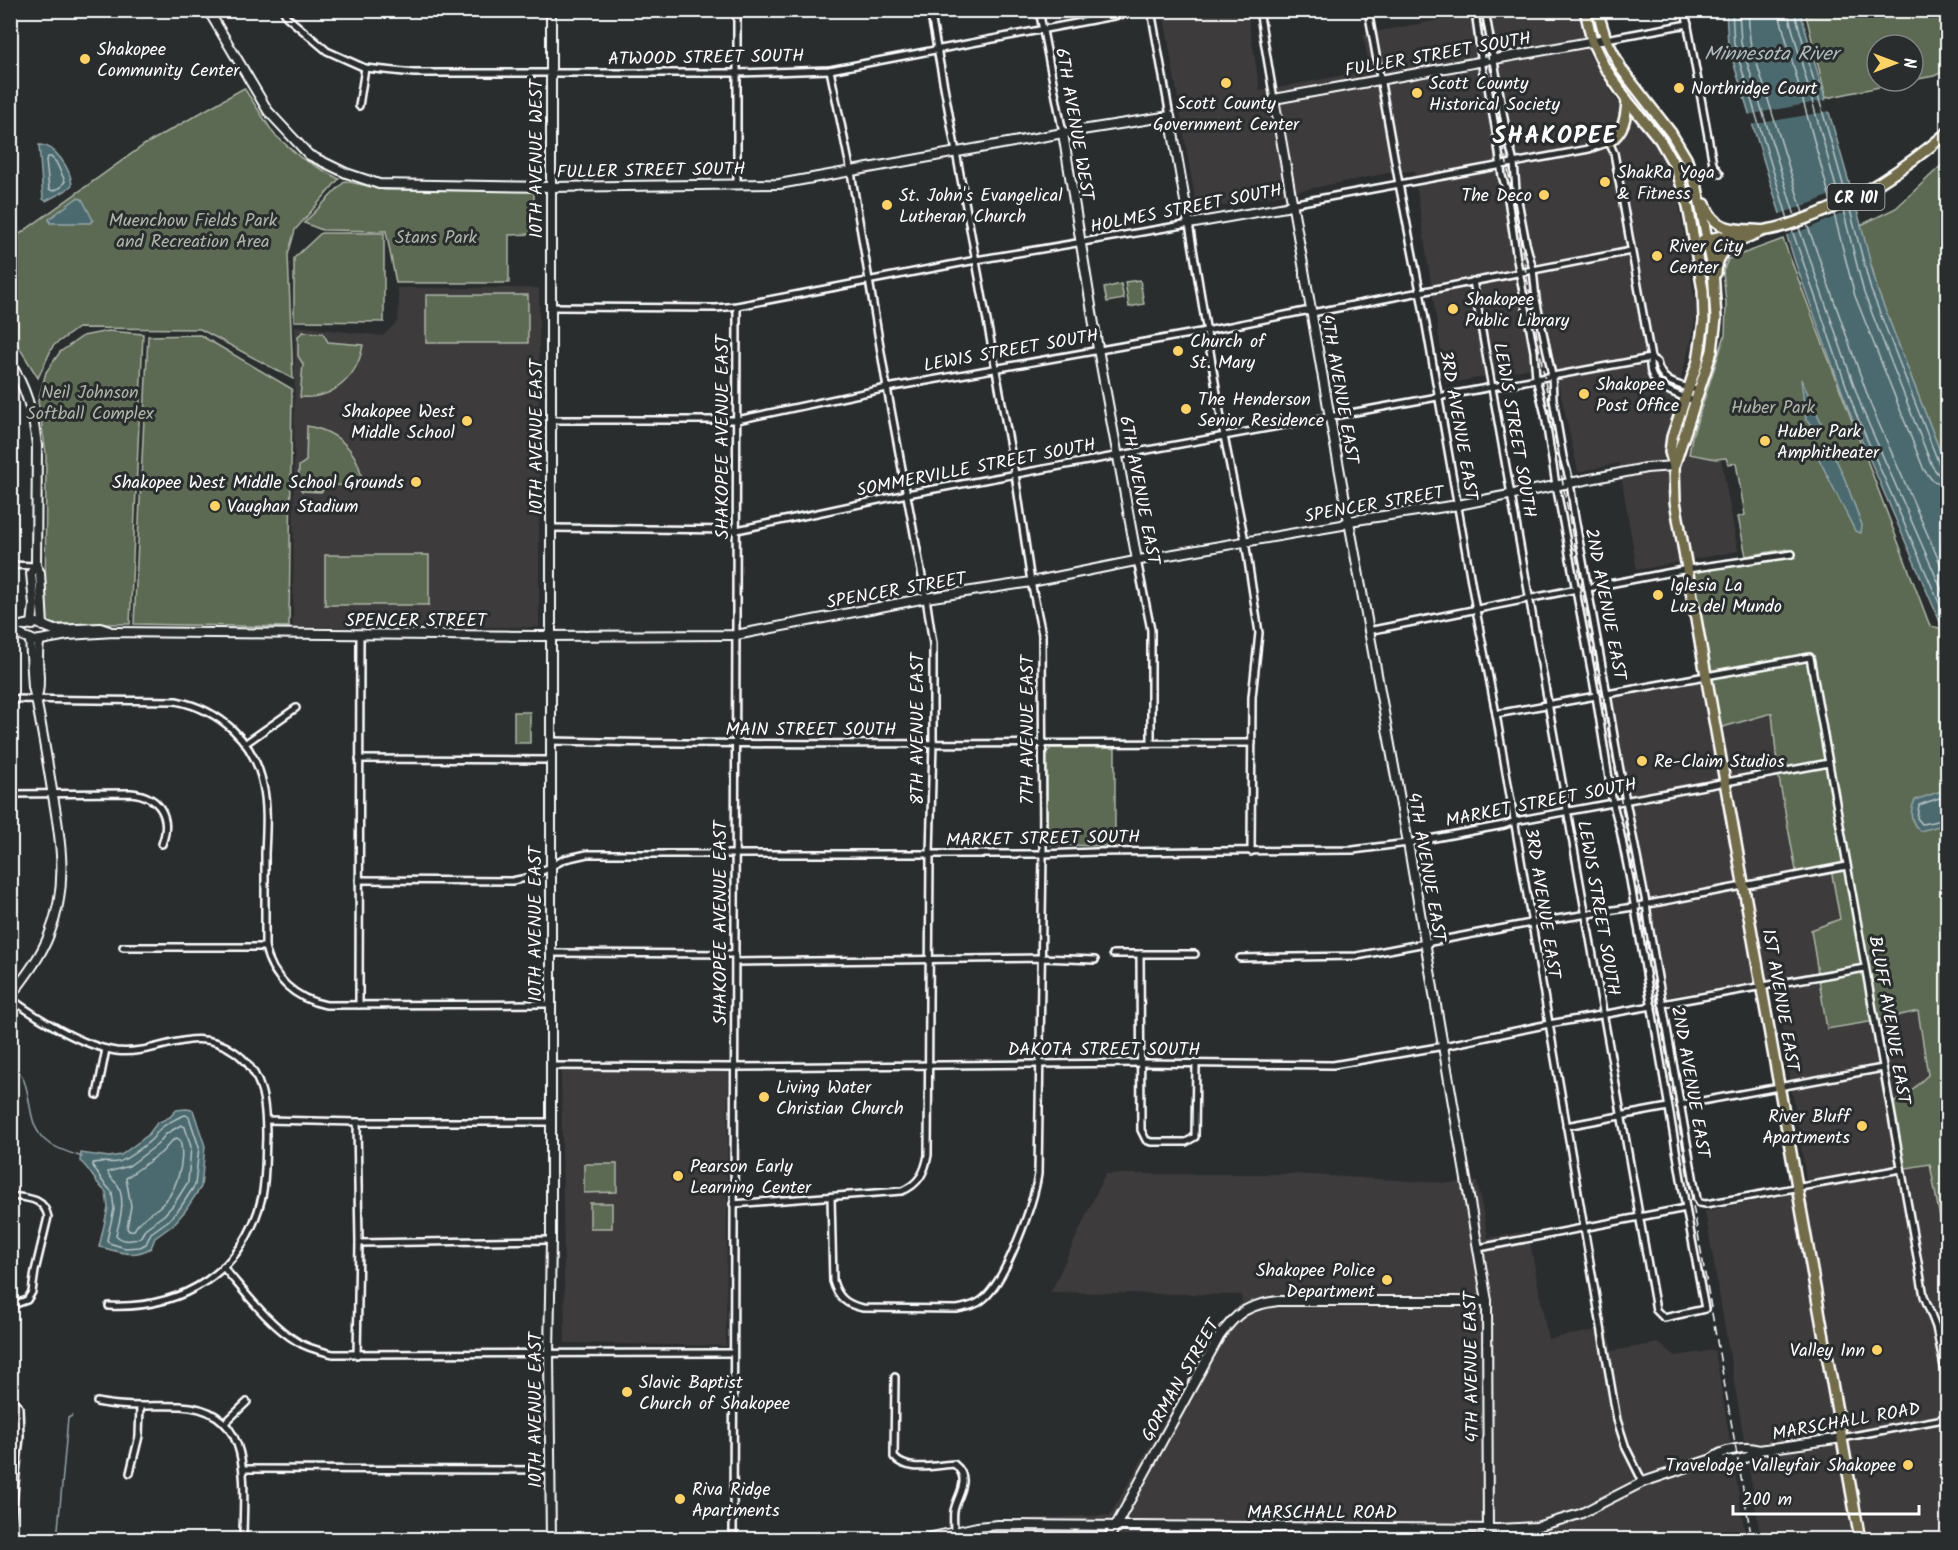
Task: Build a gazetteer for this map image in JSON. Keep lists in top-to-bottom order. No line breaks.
{"streets":{"main road":["CR 101","1ST AVENUE EAST"],"street":["FULLER STREET SOUTH","ATWOOD STREET SOUTH","6TH AVENUE WEST","10TH AVENUE WEST","HOLMES STREET SOUTH","LEWIS STREET SOUTH","4TH AVENUE EAST","3RD AVENUE EAST","10TH AVENUE EAST","SHAKOPEE AVENUE EAST","SOMMERVILLE STREET SOUTH","6TH AVENUE EAST","SPENCER STREET","2ND AVENUE EAST","MAIN STREET SOUTH","8TH AVENUE EAST","7TH AVENUE EAST","MARKET STREET SOUTH","BLUFF AVENUE EAST","DAKOTA STREET SOUTH","GORMAN STREET","MARSCHALL ROAD"]},"crossings":[["FULLER STREET SOUTH","6TH AVENUE WEST"],["FULLER STREET SOUTH","10TH AVENUE WEST"],["FULLER STREET SOUTH","4TH AVENUE EAST"],["FULLER STREET SOUTH","3RD AVENUE EAST"],["FULLER STREET SOUTH","2ND AVENUE EAST"],["FULLER STREET SOUTH","8TH AVENUE EAST"],["FULLER STREET SOUTH","7TH AVENUE EAST"],["FULLER STREET SOUTH","1ST AVENUE EAST"],["ATWOOD STREET SOUTH","6TH AVENUE WEST"],["ATWOOD STREET SOUTH","10TH AVENUE WEST"],["ATWOOD STREET SOUTH","8TH AVENUE EAST"],["ATWOOD STREET SOUTH","7TH AVENUE EAST"],["6TH AVENUE WEST","HOLMES STREET SOUTH"],["6TH AVENUE WEST","6TH AVENUE EAST"],["10TH AVENUE WEST","HOLMES STREET SOUTH"],["10TH AVENUE WEST","10TH AVENUE EAST"],["CR 101","1ST AVENUE EAST"],["HOLMES STREET SOUTH","4TH AVENUE EAST"],["HOLMES STREET SOUTH","3RD AVENUE EAST"],["HOLMES STREET SOUTH","10TH AVENUE EAST"],["HOLMES STREET SOUTH","SHAKOPEE AVENUE EAST"],["HOLMES STREET SOUTH","6TH AVENUE EAST"],["HOLMES STREET SOUTH","2ND AVENUE EAST"],["HOLMES STREET SOUTH","8TH AVENUE EAST"],["HOLMES STREET SOUTH","7TH AVENUE EAST"],["LEWIS STREET SOUTH","4TH AVENUE EAST"],["LEWIS STREET SOUTH","3RD AVENUE EAST"],["LEWIS STREET SOUTH","10TH AVENUE EAST"],["LEWIS STREET SOUTH","SHAKOPEE AVENUE EAST"],["LEWIS STREET SOUTH","SOMMERVILLE STREET SOUTH"],["LEWIS STREET SOUTH","6TH AVENUE EAST"],["LEWIS STREET SOUTH","SPENCER STREET"],["LEWIS STREET SOUTH","2ND AVENUE EAST"],["LEWIS STREET SOUTH","8TH AVENUE EAST"],["LEWIS STREET SOUTH","7TH AVENUE EAST"],["LEWIS STREET SOUTH","MARKET STREET SOUTH"],["LEWIS STREET SOUTH","DAKOTA STREET SOUTH"],["4TH AVENUE EAST","SOMMERVILLE STREET SOUTH"],["4TH AVENUE EAST","SPENCER STREET"],["4TH AVENUE EAST","MARKET STREET SOUTH"],["4TH AVENUE EAST","DAKOTA STREET SOUTH"],["4TH AVENUE EAST","GORMAN STREET"],["4TH AVENUE EAST","MARSCHALL ROAD"],["3RD AVENUE EAST","SOMMERVILLE STREET SOUTH"],["3RD AVENUE EAST","SPENCER STREET"],["3RD AVENUE EAST","MARKET STREET SOUTH"],["3RD AVENUE EAST","DAKOTA STREET SOUTH"],["3RD AVENUE EAST","MARSCHALL ROAD"],["10TH AVENUE EAST","SOMMERVILLE STREET SOUTH"],["10TH AVENUE EAST","SPENCER STREET"],["10TH AVENUE EAST","MAIN STREET SOUTH"],["10TH AVENUE EAST","MARKET STREET SOUTH"],["10TH AVENUE EAST","DAKOTA STREET SOUTH"],["SHAKOPEE AVENUE EAST","SOMMERVILLE STREET SOUTH"],["SHAKOPEE AVENUE EAST","SPENCER STREET"],["SHAKOPEE AVENUE EAST","MAIN STREET SOUTH"],["SHAKOPEE AVENUE EAST","MARKET STREET SOUTH"],["SHAKOPEE AVENUE EAST","DAKOTA STREET SOUTH"],["SOMMERVILLE STREET SOUTH","6TH AVENUE EAST"],["SOMMERVILLE STREET SOUTH","2ND AVENUE EAST"],["SOMMERVILLE STREET SOUTH","8TH AVENUE EAST"],["SOMMERVILLE STREET SOUTH","7TH AVENUE EAST"],["6TH AVENUE EAST","SPENCER STREET"],["6TH AVENUE EAST","MAIN STREET SOUTH"],["SPENCER STREET","2ND AVENUE EAST"],["SPENCER STREET","8TH AVENUE EAST"],["SPENCER STREET","7TH AVENUE EAST"],["SPENCER STREET","1ST AVENUE EAST"],["2ND AVENUE EAST","MARKET STREET SOUTH"],["2ND AVENUE EAST","1ST AVENUE EAST"],["2ND AVENUE EAST","DAKOTA STREET SOUTH"],["MAIN STREET SOUTH","8TH AVENUE EAST"],["MAIN STREET SOUTH","7TH AVENUE EAST"],["8TH AVENUE EAST","7TH AVENUE EAST"],["8TH AVENUE EAST","MARKET STREET SOUTH"],["8TH AVENUE EAST","DAKOTA STREET SOUTH"],["7TH AVENUE EAST","MARKET STREET SOUTH"],["7TH AVENUE EAST","DAKOTA STREET SOUTH"],["MARKET STREET SOUTH","1ST AVENUE EAST"],["MARKET STREET SOUTH","BLUFF AVENUE EAST"],["1ST AVENUE EAST","BLUFF AVENUE EAST"],["1ST AVENUE EAST","MARSCHALL ROAD"],["GORMAN STREET","MARSCHALL ROAD"]],"districts":["SHAKOPEE"],"water":["Minnesota River"],"parks":["Muenchow Fields Park and Recreation Area","Stans Park","Neil Johnson Softball Complex","Huber Park"],"places":["Shakopee Community Center","Scott County Government Center","Northridge Court","Scott County Historical Society","ShakRa Yoga & Fitness","The Deco","St. John's Evangelical Lutheran Church","River City Center","Shakopee Public Library","Church of St. Mary","Shakopee Post Office","The Henderson Senior Residence","Shakopee West Middle School","Huber Park Amphitheater","Shakopee West Middle School Grounds","Vaughan Stadium","Iglesia La Luz del Mundo","Re-Claim Studios","Living Water Christian Church","River Bluff Apartments","Pearson Early Learning Center","Shakopee Police Department","Valley Inn","Slavic Baptist Church of Shakopee","Travelodge Valleyfair Shakopee","Riva Ridge Apartments"],"scale_bar":"200 m","north":"right"}
